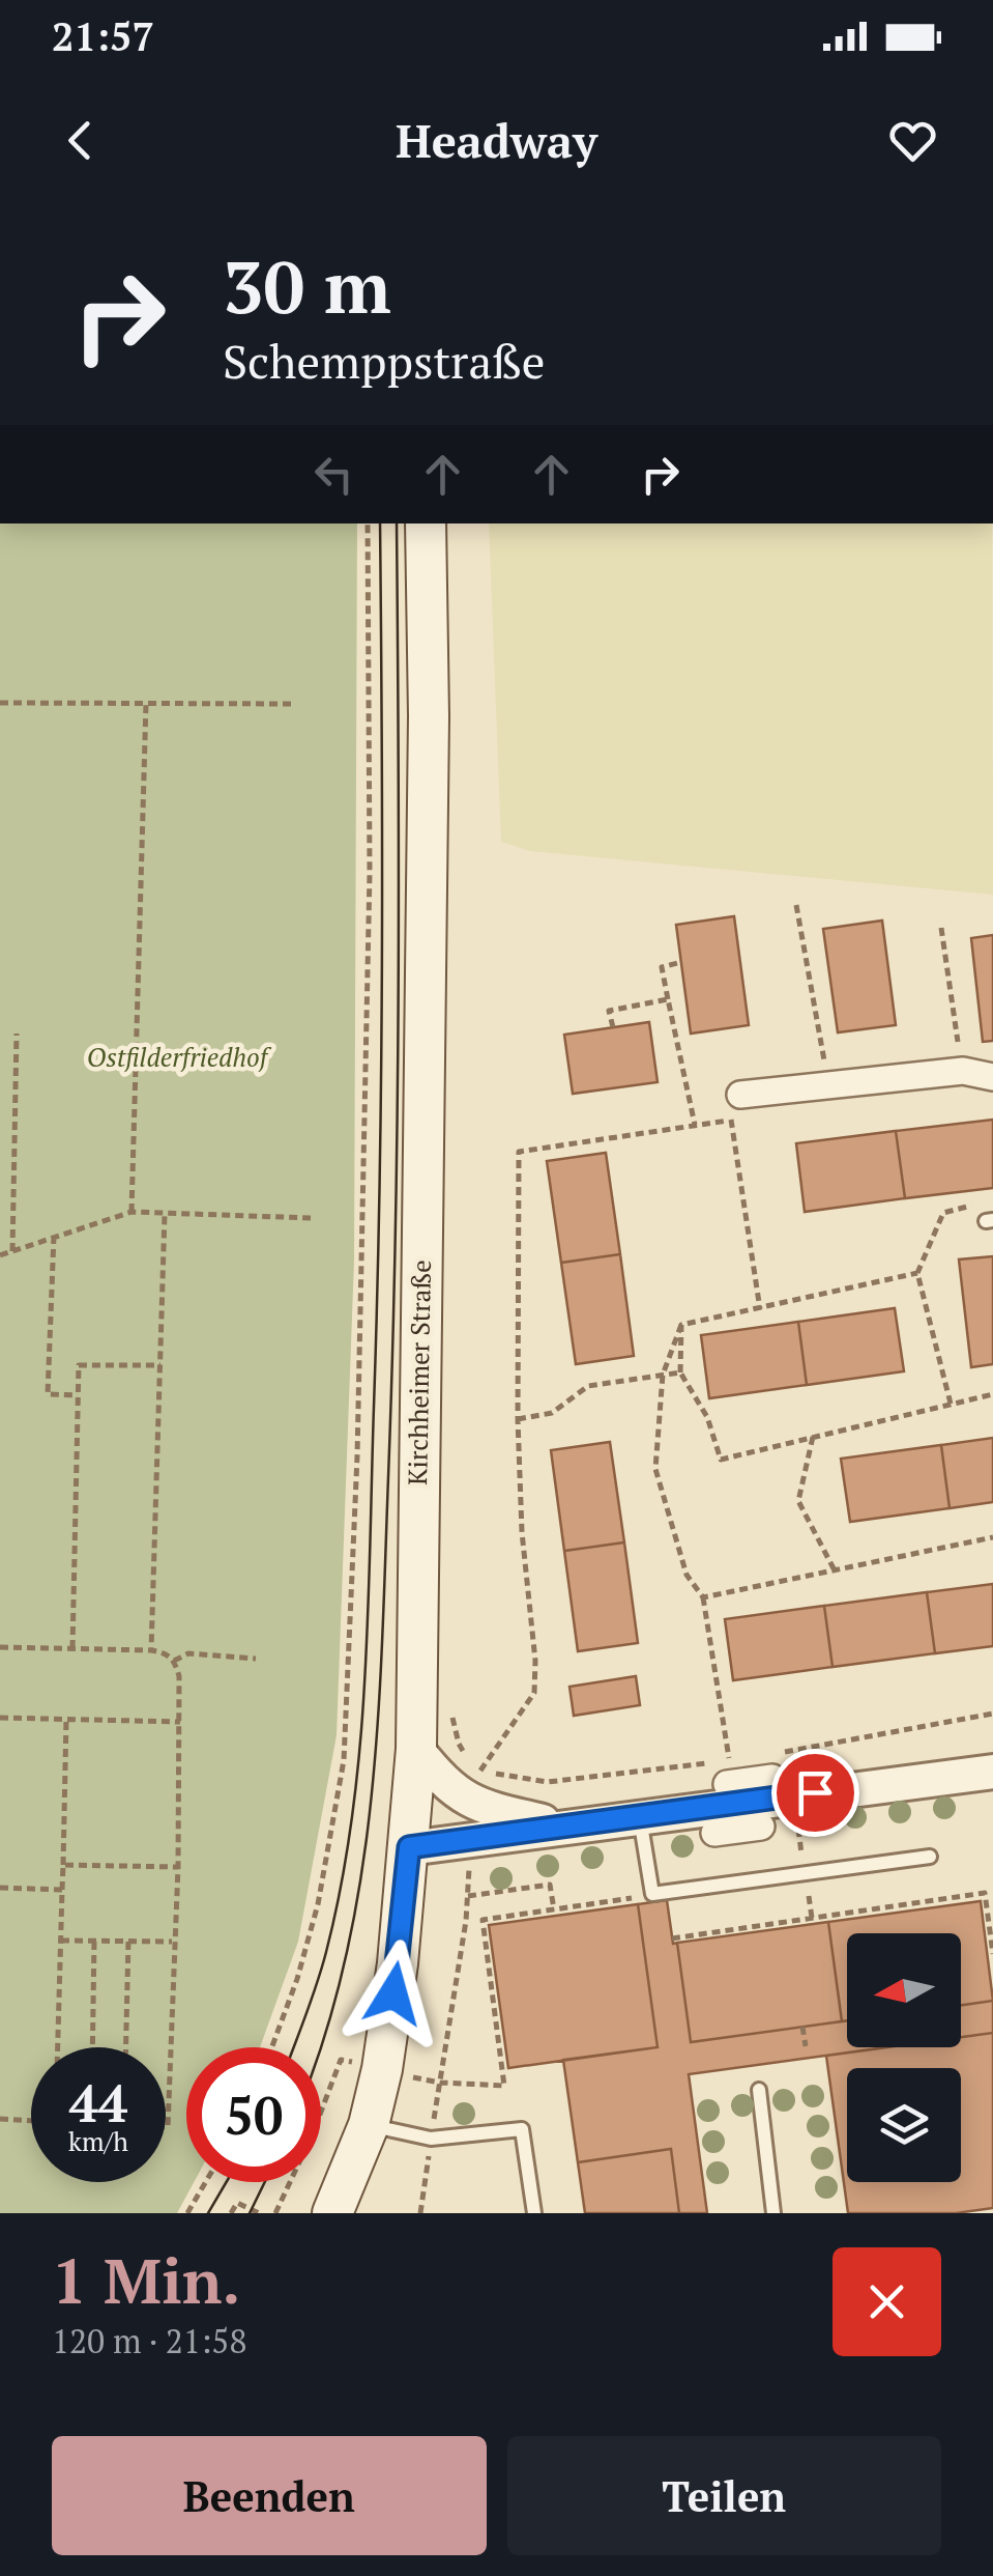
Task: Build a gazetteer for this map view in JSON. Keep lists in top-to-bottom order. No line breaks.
{"streets":{"main road":["Kirchheimer Straße"]},"parks":["Ostfilderfriedhof"],"north":"left","page":{"status":"21:57","header":"Headway","turn":["30 m","Schemppstraße"],"speed":"44 km/h","limit":"50","heading":["1 Min.","120 m · 21:58"],"buttons":["Beenden","Teilen"]}}
